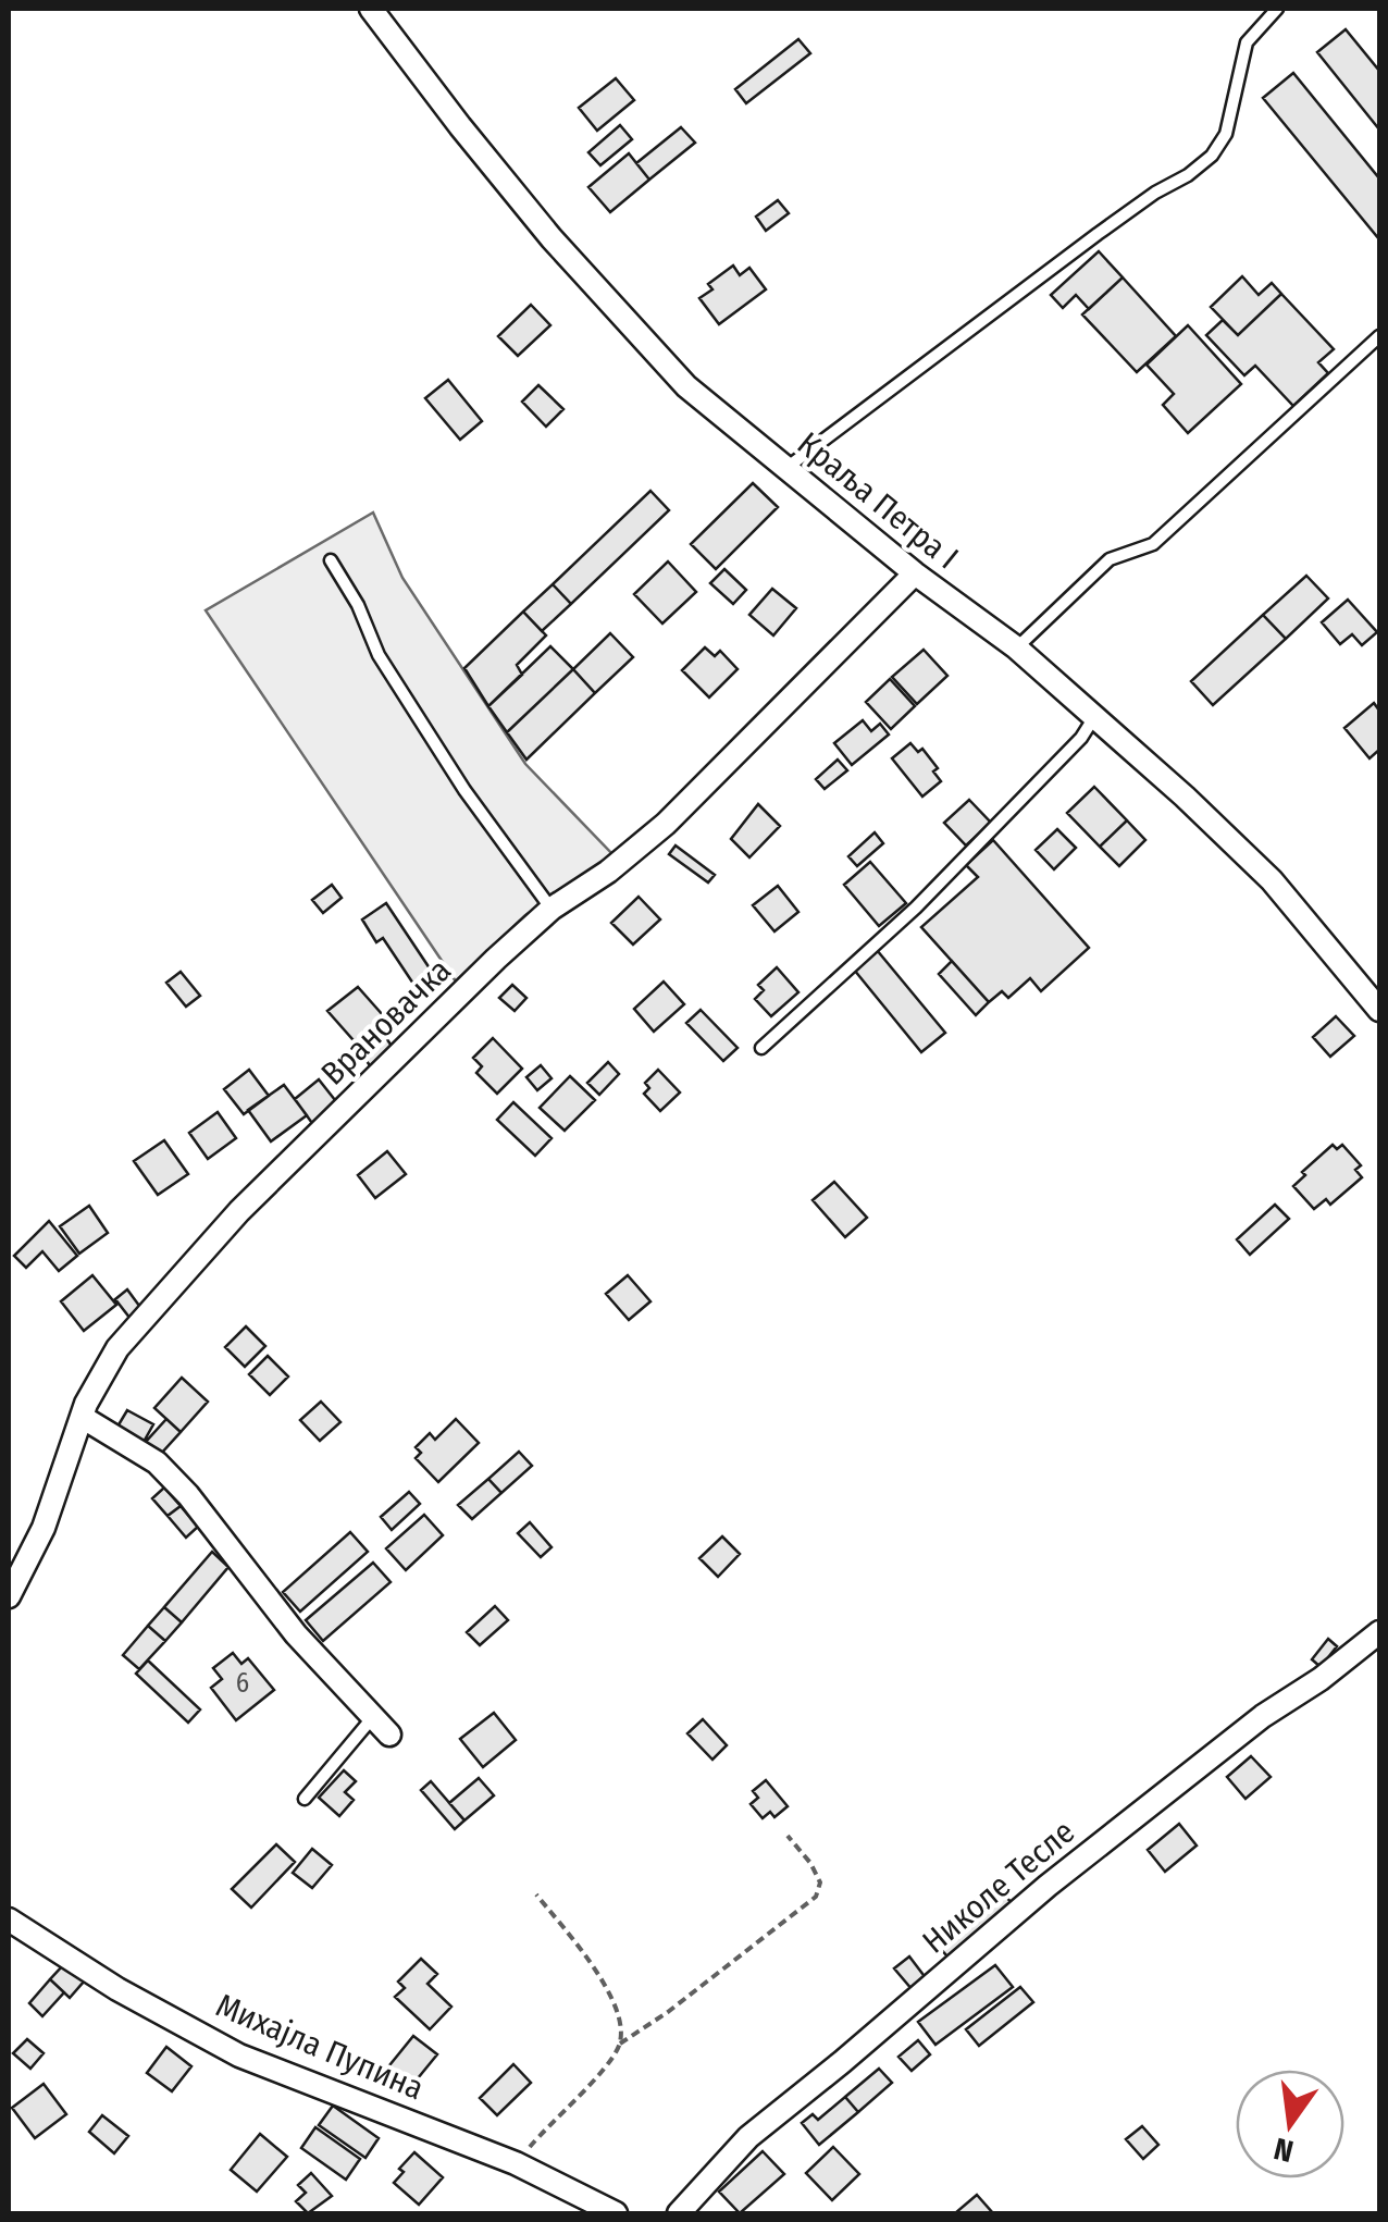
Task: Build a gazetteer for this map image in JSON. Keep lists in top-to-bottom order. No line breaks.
{"streets":{"street":["Краља Петра I","Врановачка","Николе Тесле","Михајла Пупина"]},"crossings":[["Краља Петра I","Врановачка"]],"house_numbers":["6"],"north":"bottom"}
